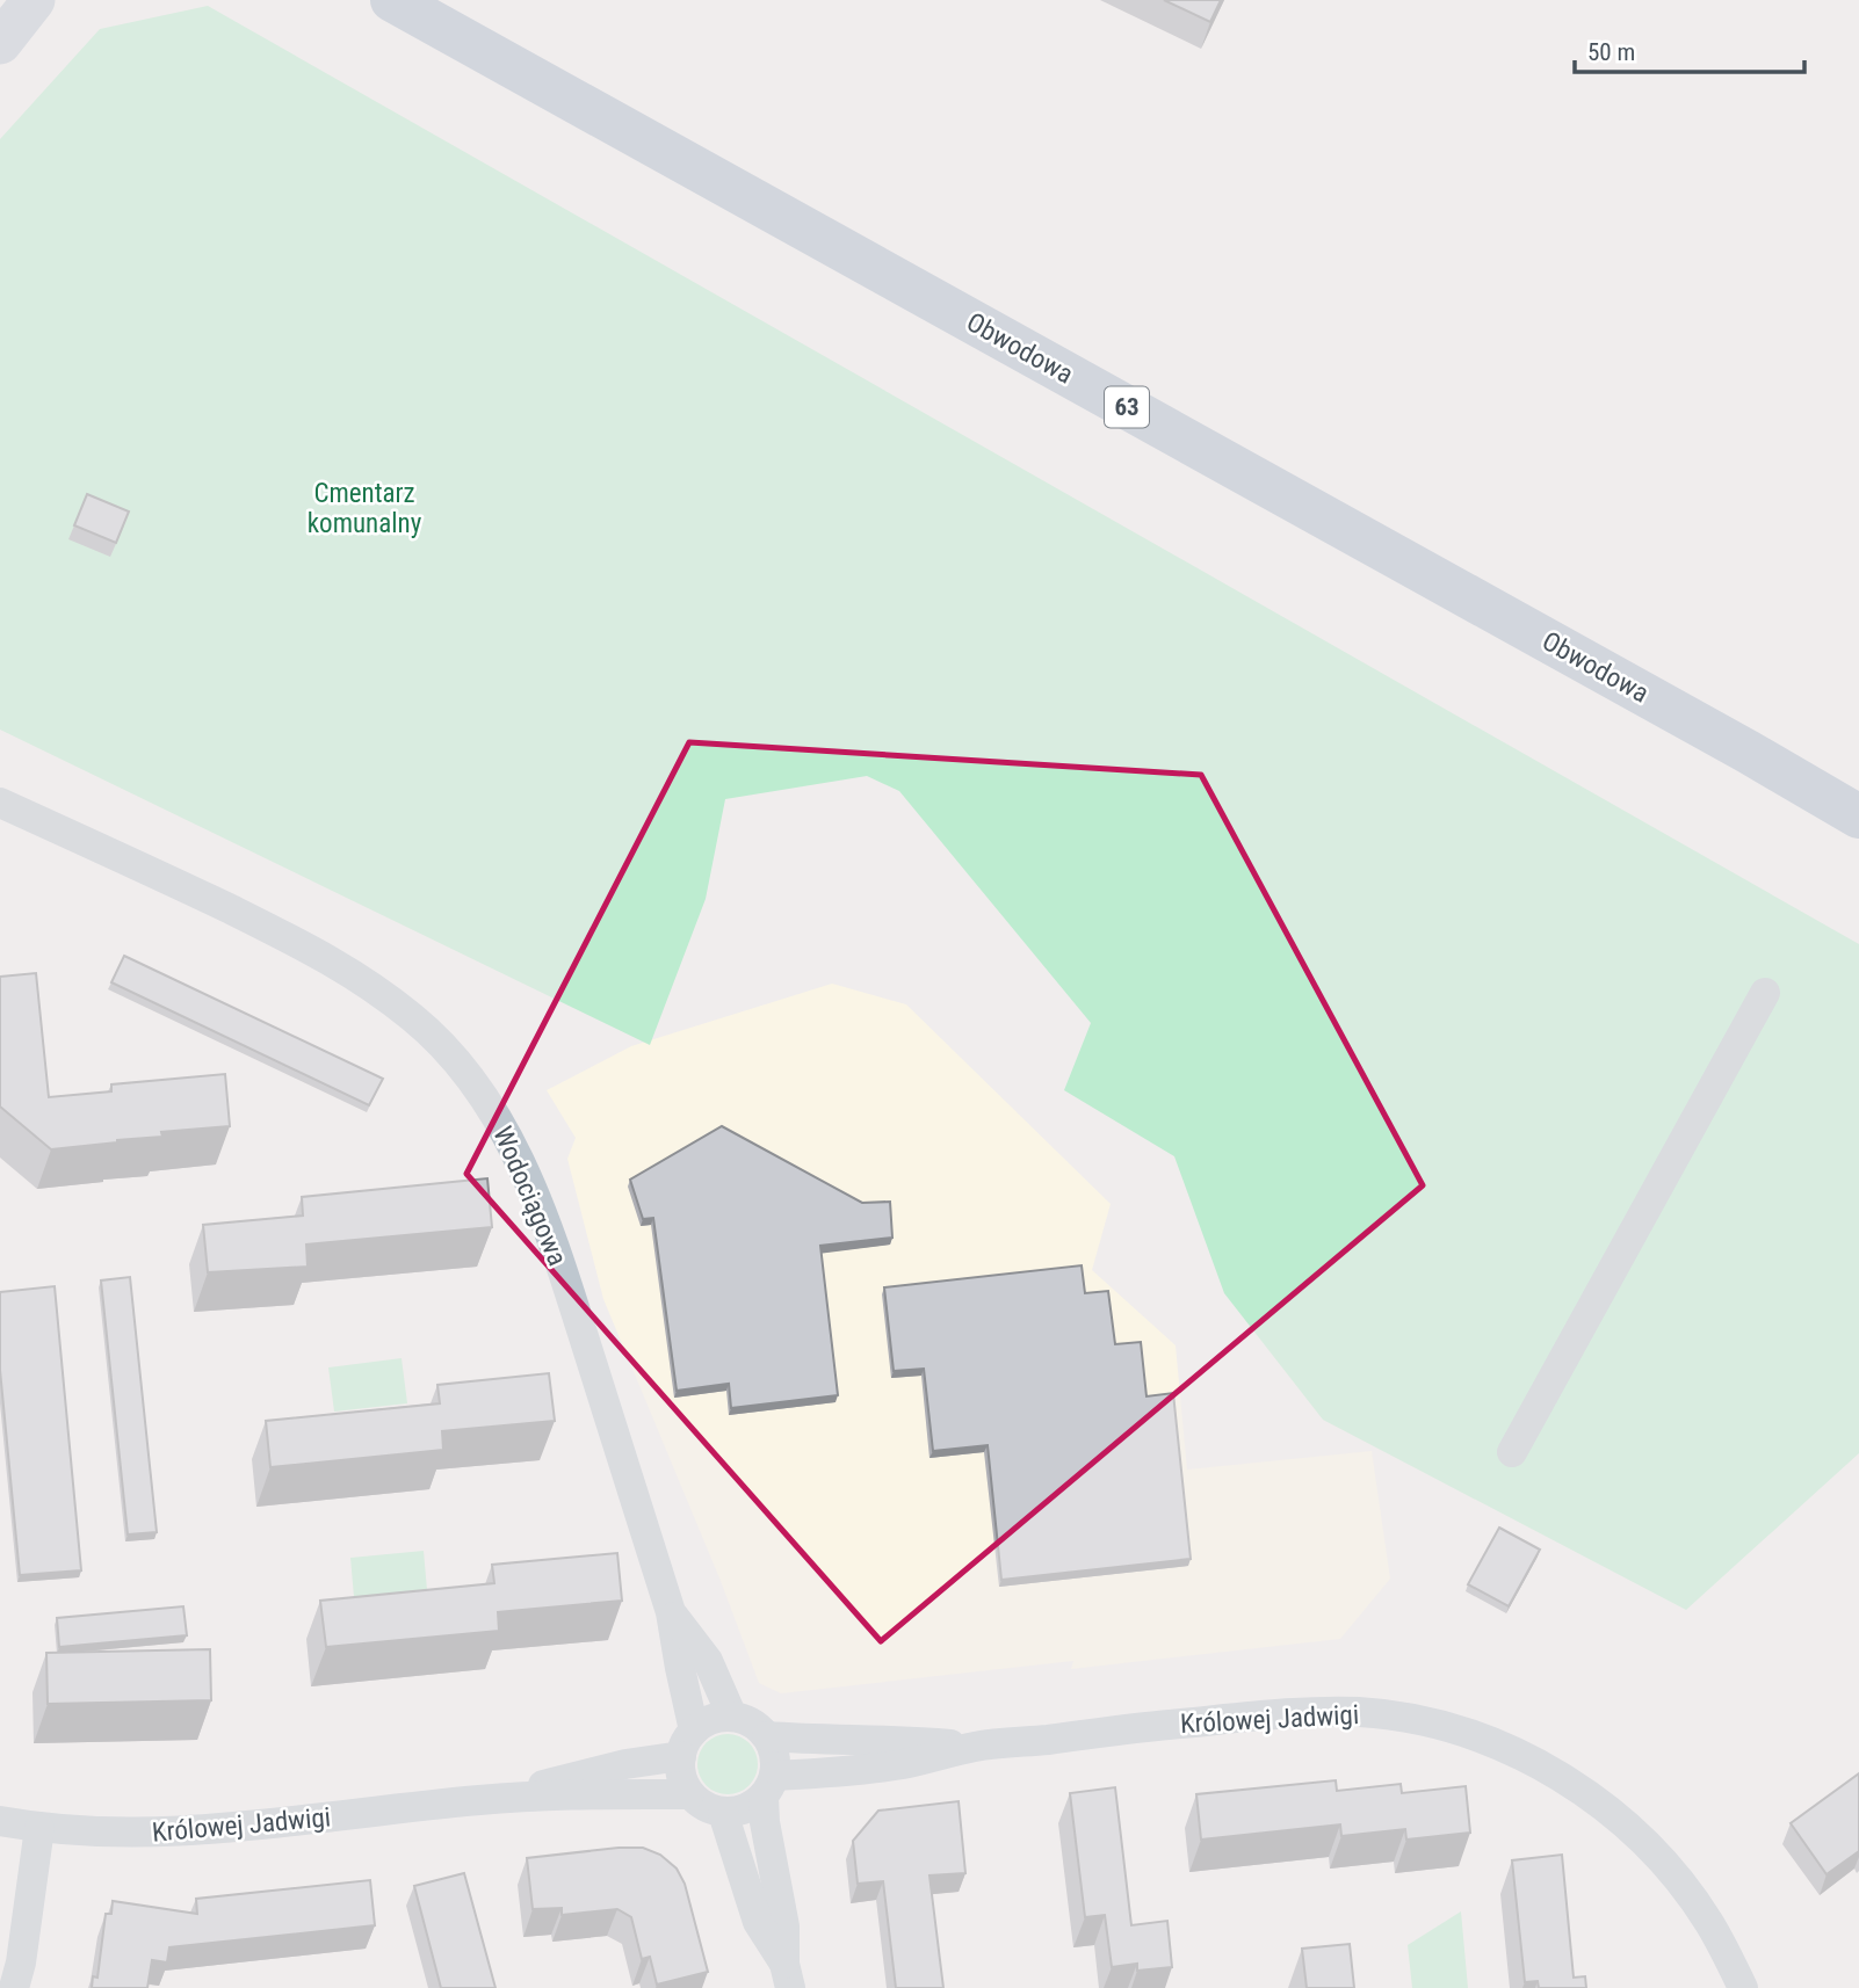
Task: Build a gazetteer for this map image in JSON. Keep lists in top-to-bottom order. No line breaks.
{"streets":{"main road":["Obwodowa","63"],"street":["Wodociągowa","Królowej Jadwigi"]},"crossings":[["Wodociągowa","Królowej Jadwigi"]],"parks":["Cmentarz komunalny"],"scale_bar":"50 m"}
